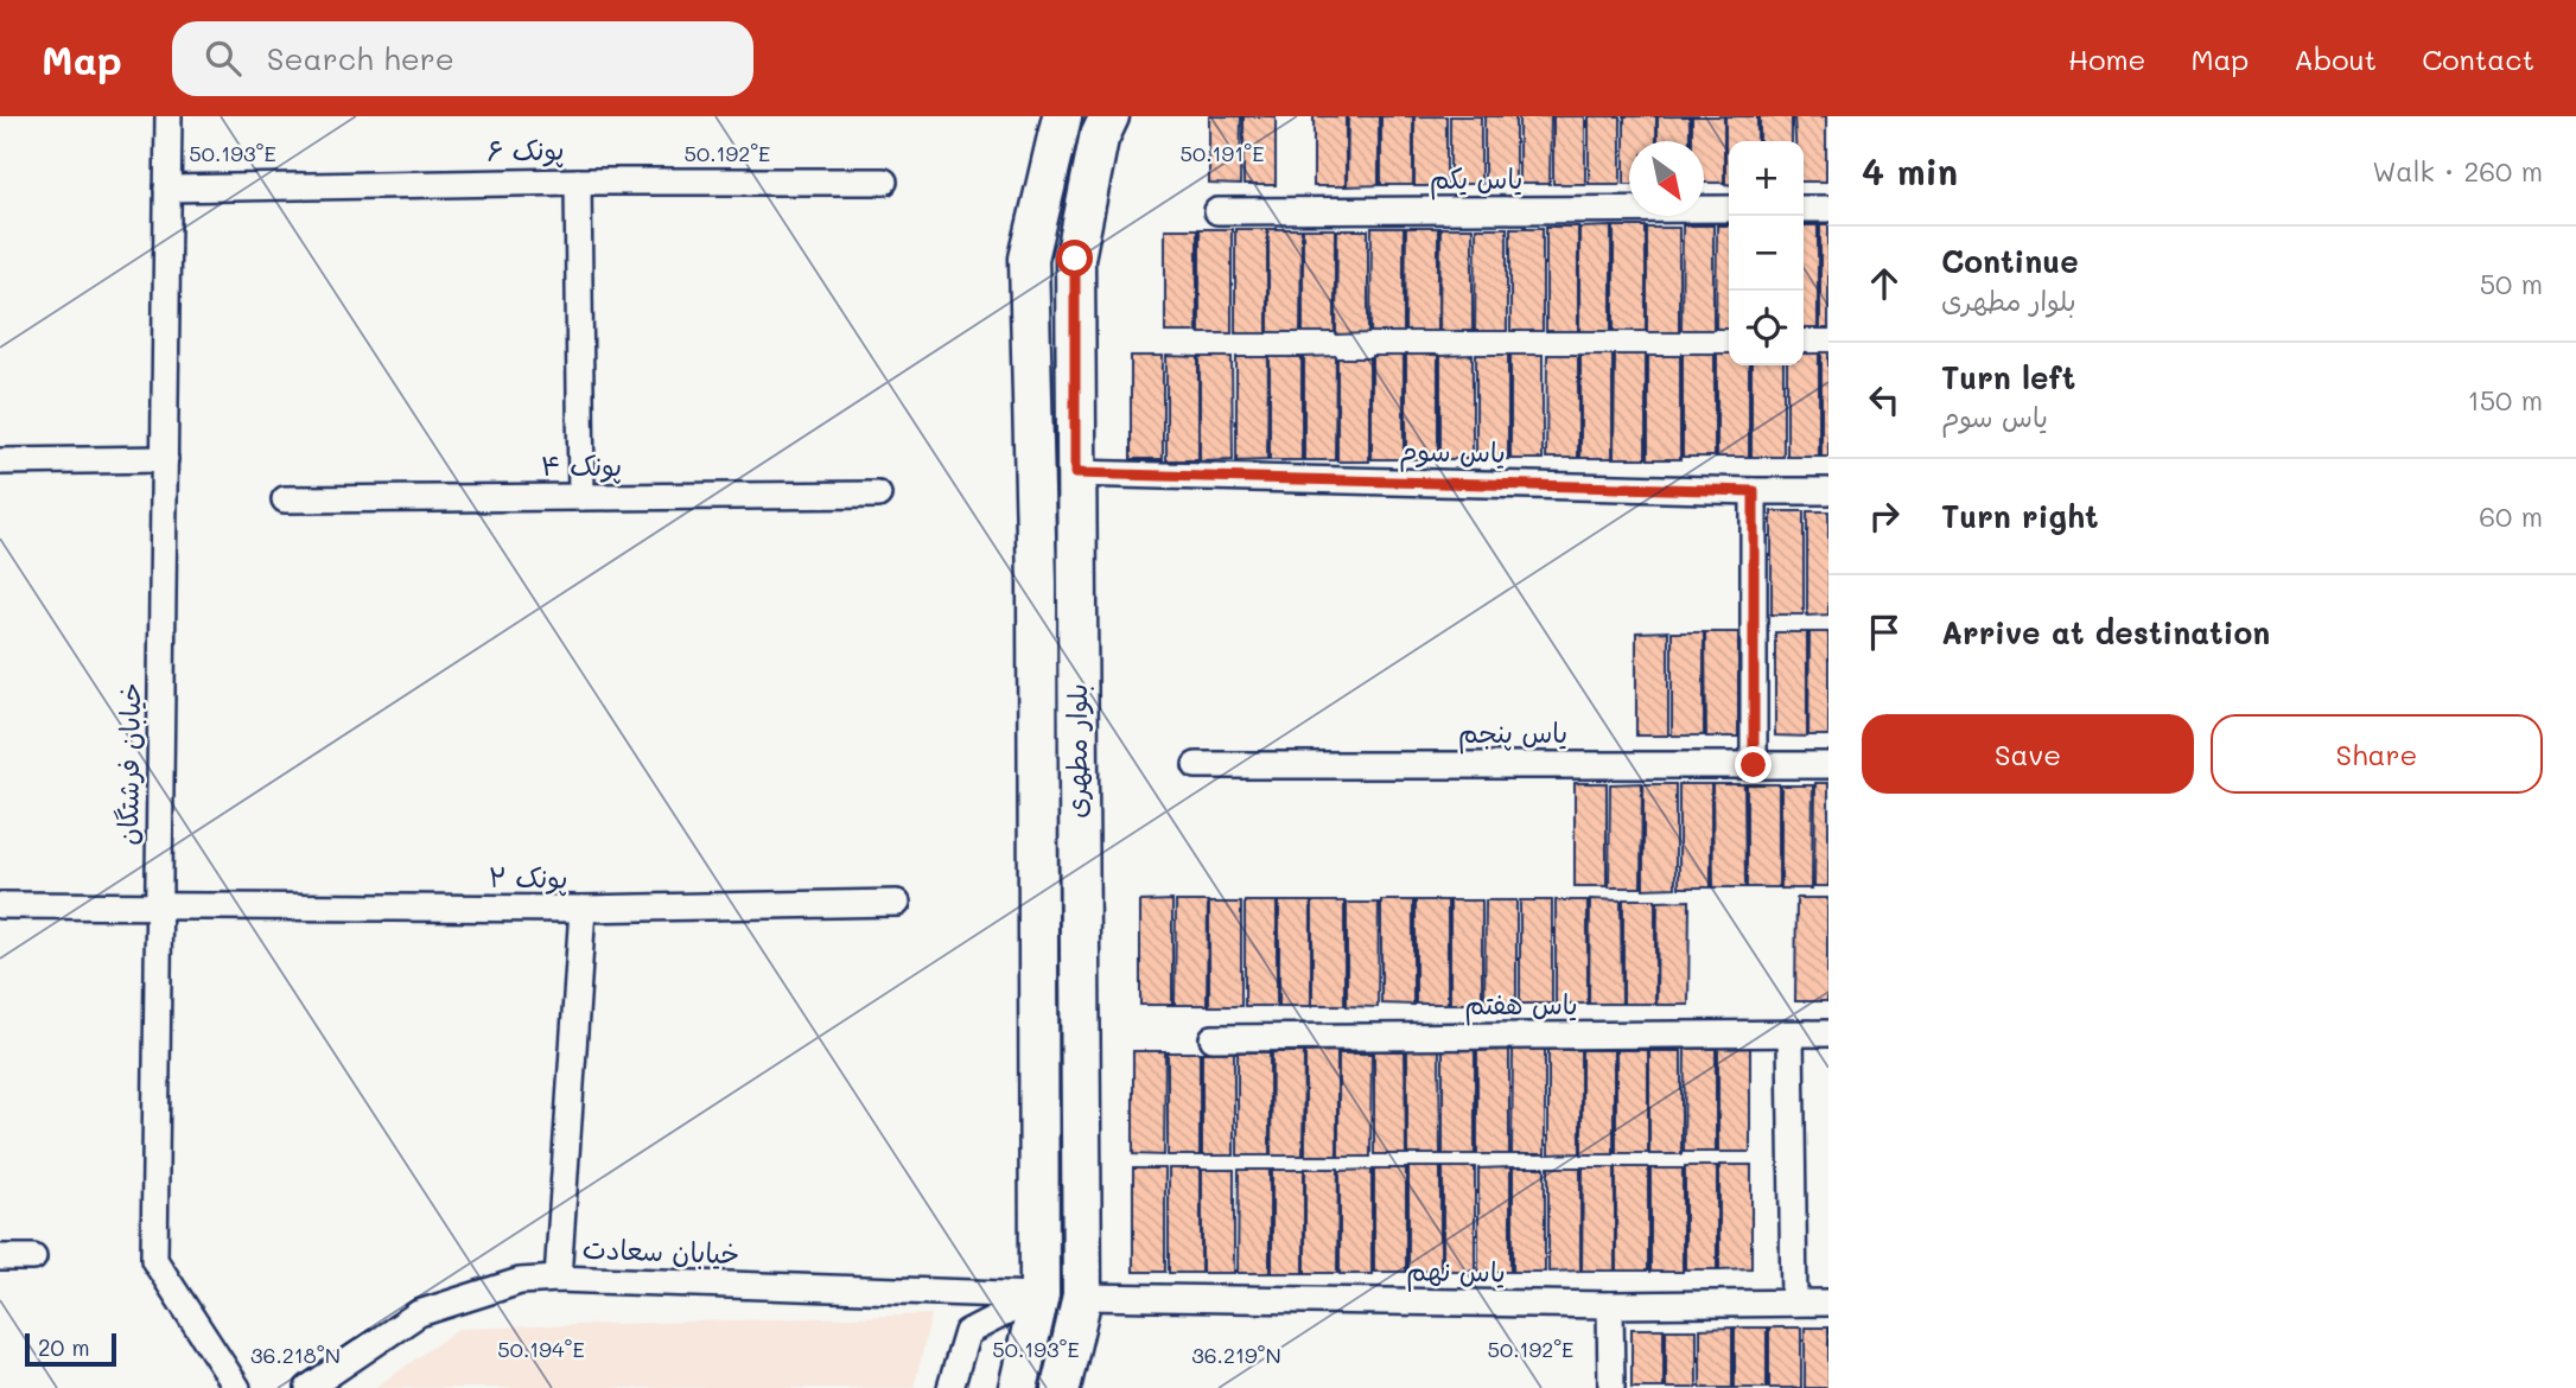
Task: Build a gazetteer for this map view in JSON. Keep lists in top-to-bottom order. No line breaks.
{"streets":{"main road":["بلوار مطهری"],"street":["پونک ۶","یاس یکم","یاس سوم","پونک ۴","یاس پنجم","خیابان فرشتگان","پونک ۲","یاس هفتم","خیابان سعادت","یاس نهم"]},"crossings":[["پونک ۶","خیابان فرشتگان"],["یاس سوم","بلوار مطهری"],["بلوار مطهری","خیابان سعادت"],["بلوار مطهری","یاس نهم"],["خیابان فرشتگان","پونک ۲"]],"scale_bar":"20 m","north":"bottom right","page":{"header":"Map","search":"Search here","nav":["Home","Map","About","Contact"],"heading":["4 min","Walk · 260 m"],"map_buttons":["+","−"],"list":[["Continue","بلوار مطهری","50 m"],["Turn left","یاس سوم","150 m"],["Turn right","60 m"],"Arrive at destination"],"buttons":["Save","Share"],"scale":"20 m"},"coordinates":["50.193°E","50.192°E","50.191°E","50.194°E","36.218°N","36.219°N"]}
